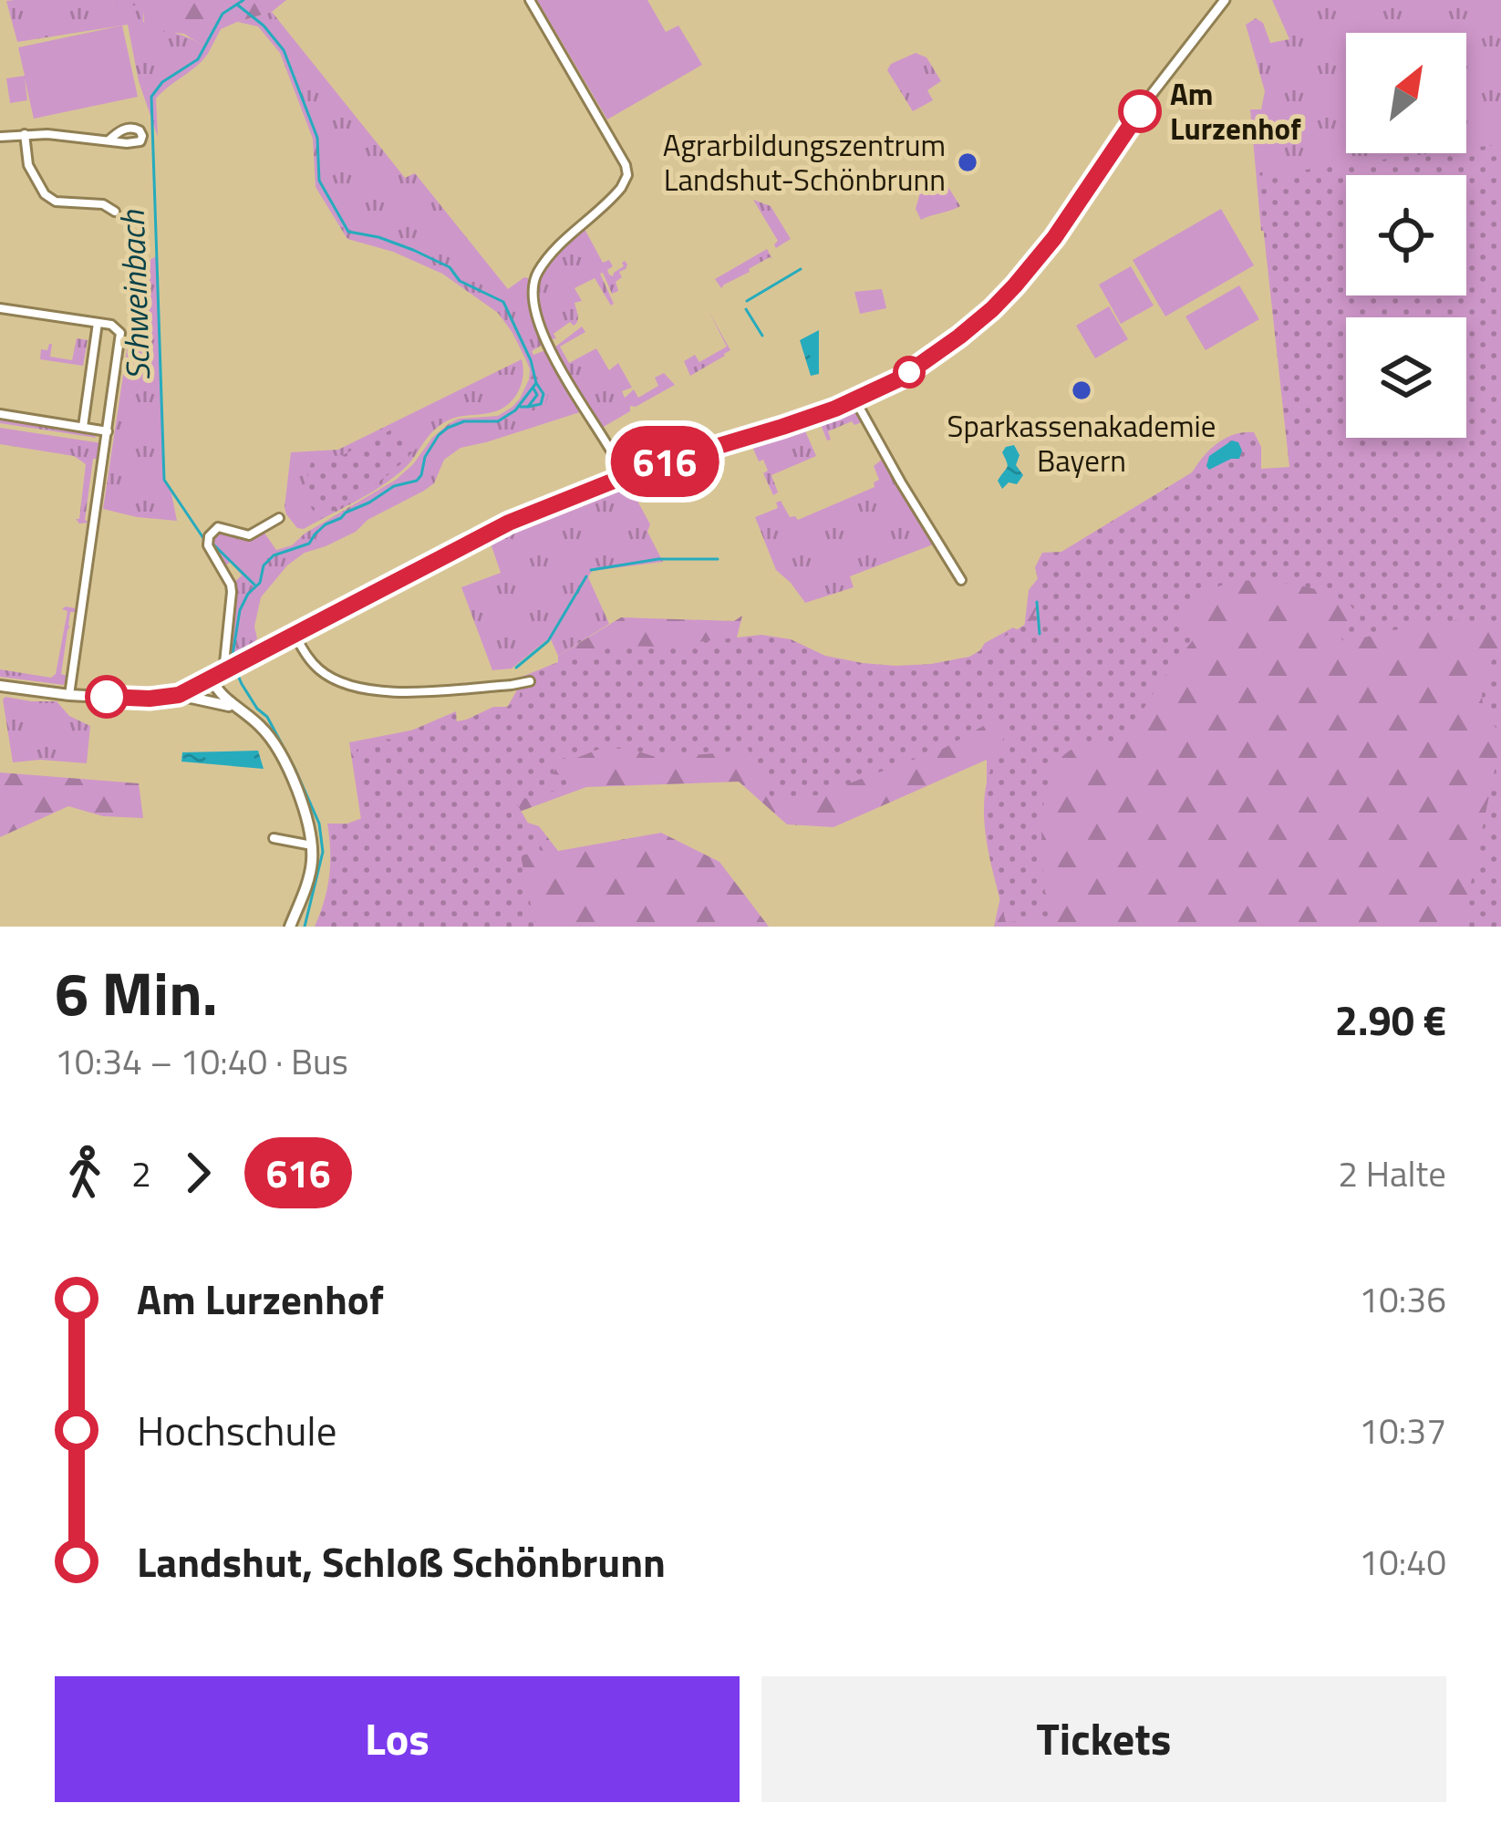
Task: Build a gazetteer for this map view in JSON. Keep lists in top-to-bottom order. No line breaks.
{"water":["Schweinbach"],"places":["Am Lurzenhof","Agrarbildungszentrum Landshut-Schönbrunn","Sparkassenakademie Bayern"],"lines":["bus line 616"],"north":"top right","page":{"on_map":"616","heading":["6 Min.","10:34 – 10:40 · Bus","2.90 €"],"legs":["2","616","2 Halte"],"list":[{"name":"Am Lurzenhof","value":"10:36"},{"name":"Hochschule","value":"10:37"},{"name":"Landshut, Schloß Schönbrunn","value":"10:40"}],"buttons":["Los","Tickets"]}}
